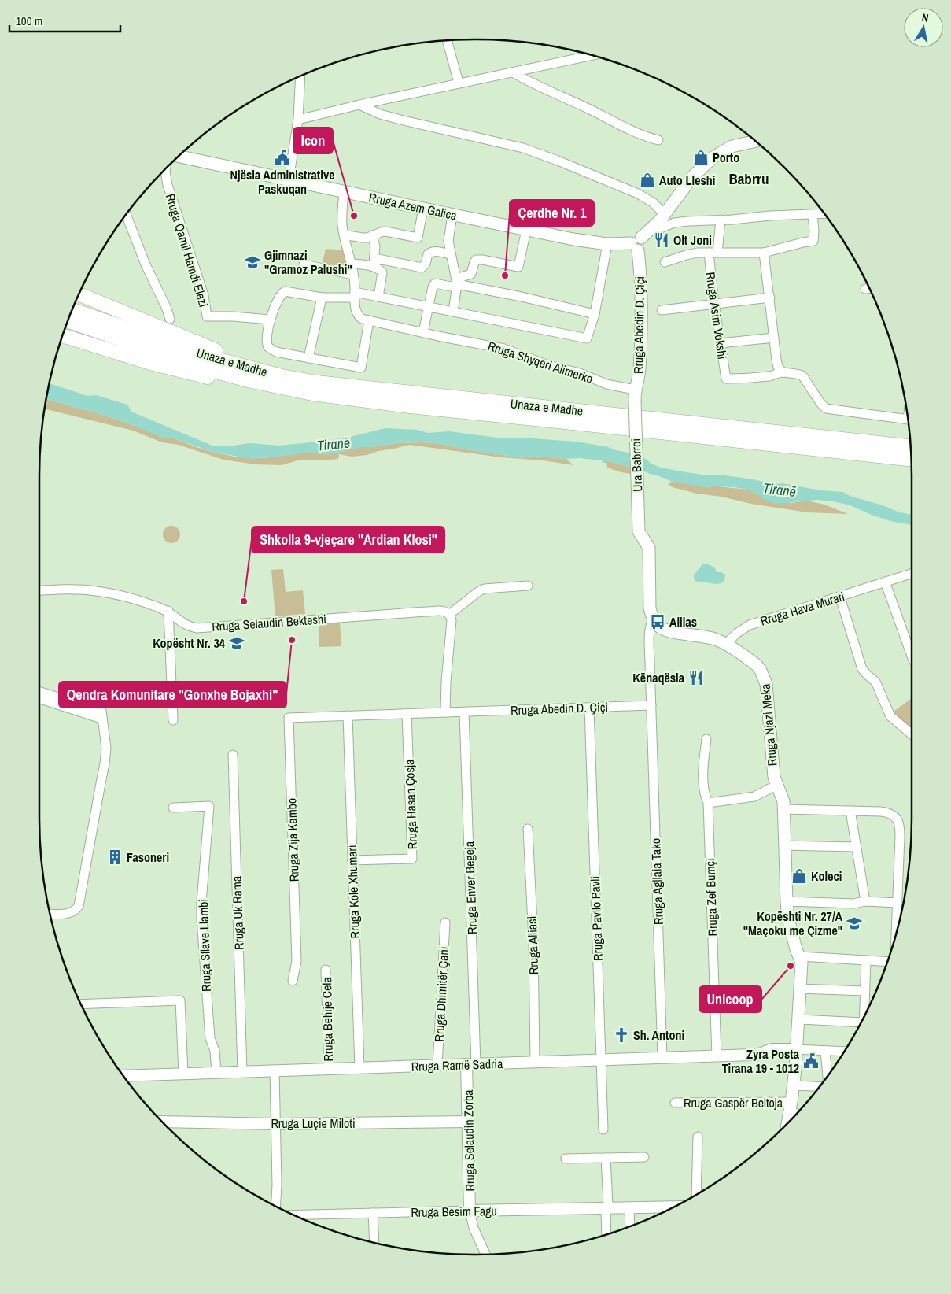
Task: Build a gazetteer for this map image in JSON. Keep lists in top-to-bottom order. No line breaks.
{"streets":{"highway":["Unaza e Madhe"],"main road":["Rruga Azem Galica","Rruga Abedin D. Çiçi","Ura Babrroi","Rruga Njazi Meka"],"street":["Rruga Qamil Hamdi Elezi","Rruga Asim Vokshi","Rruga Shyqeri Alimerko","Rruga Hava Murati","Rruga Selaudin Bekteshi","Rruga Hasan Çosja","Rruga Zija Kambo","Rruga Agllaia Tako","Rruga Enver Begeja","Rruga Kole Xhumari","Rruga Zef Bumçi","Rruga Uk Rama","Rruga Pavllo Pavli","Rruga Sllave Llambi","Rruga Alliasi","Rruga Dhimitër Çani","Rruga Behije Cela","Rruga Ramë Sadria","Rruga Gaspër Beltoja","Rruga Luçie Miloti","Rruga Selaudin Zorba","Rruga Besim Fagu"]},"crossings":[["Rruga Azem Galica","Rruga Abedin D. Çiçi"],["Rruga Azem Galica","Rruga Shyqeri Alimerko"],["Rruga Qamil Hamdi Elezi","Rruga Shyqeri Alimerko"],["Rruga Abedin D. Çiçi","Rruga Shyqeri Alimerko"],["Rruga Abedin D. Çiçi","Ura Babrroi"],["Rruga Abedin D. Çiçi","Rruga Hasan Çosja"],["Rruga Abedin D. Çiçi","Rruga Zija Kambo"],["Rruga Abedin D. Çiçi","Rruga Agllaia Tako"],["Rruga Abedin D. Çiçi","Rruga Enver Begeja"],["Rruga Abedin D. Çiçi","Rruga Kole Xhumari"],["Rruga Abedin D. Çiçi","Rruga Pavllo Pavli"],["Rruga Shyqeri Alimerko","Ura Babrroi"],["Ura Babrroi","Rruga Njazi Meka"],["Rruga Hava Murati","Rruga Njazi Meka"],["Rruga Njazi Meka","Rruga Ramë Sadria"],["Rruga Njazi Meka","Rruga Gaspër Beltoja"],["Rruga Hasan Çosja","Rruga Kole Xhumari"],["Rruga Agllaia Tako","Rruga Ramë Sadria"],["Rruga Enver Begeja","Rruga Ramë Sadria"],["Rruga Enver Begeja","Rruga Selaudin Zorba"],["Rruga Kole Xhumari","Rruga Ramë Sadria"],["Rruga Zef Bumçi","Rruga Ramë Sadria"],["Rruga Uk Rama","Rruga Ramë Sadria"],["Rruga Pavllo Pavli","Rruga Ramë Sadria"],["Rruga Sllave Llambi","Rruga Ramë Sadria"],["Rruga Alliasi","Rruga Ramë Sadria"],["Rruga Dhimitër Çani","Rruga Ramë Sadria"],["Rruga Behije Cela","Rruga Ramë Sadria"],["Rruga Ramë Sadria","Rruga Selaudin Zorba"],["Rruga Luçie Miloti","Rruga Selaudin Zorba"],["Rruga Selaudin Zorba","Rruga Besim Fagu"]],"districts":["Babrru"],"water":["Tiranë"],"places":{"public building":["Njësia Administrative Paskuqan","Zyra Posta Tirana 19 - 1012"],"shop":["Porto","Auto Lleshi","Koleci"],"other":["Icon","Çerdhe Nr. 1","Shkolla 9-vjeçare \"Ardian Klosi\"","Qendra Komunitare \"Gonxhe Bojaxhi\"","Unicoop"],"restaurant":["Olt Joni","Kënaqësia"],"school or university":["Gjimnazi \"Gramoz Palushi\"","Kopësht Nr. 34","Kopështi Nr. 27/A \"Maçoku me Çizme\""],"bus stop":["Allias"],"building":["Fasoneri"],"church":["Sh. Antoni"]},"scale_bar":"100 m","north":"top"}
